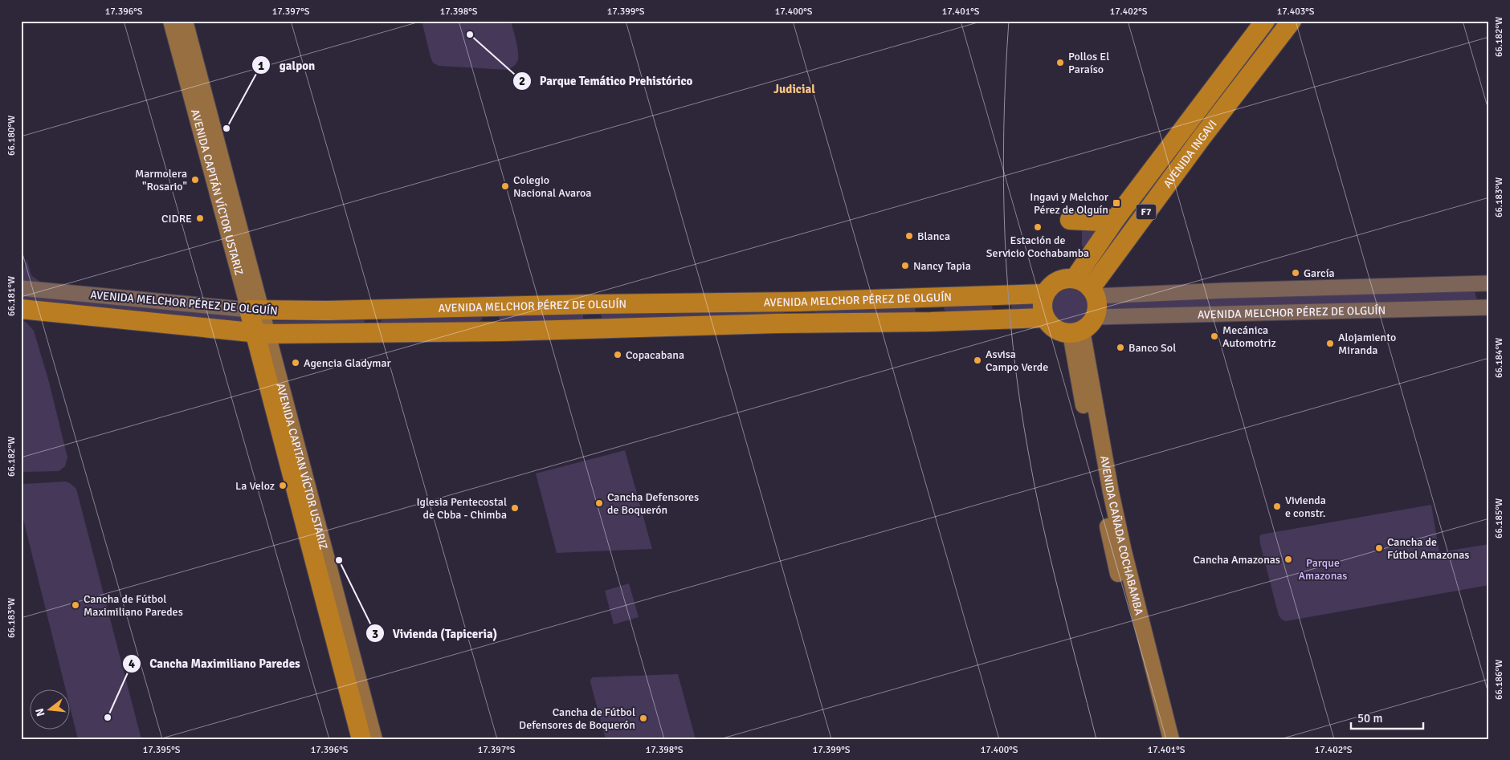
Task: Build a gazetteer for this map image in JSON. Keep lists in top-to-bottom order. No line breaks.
{"streets":{"highway":["AVENIDA INGAVI","AVENIDA CAPITÁN VÍCTOR USTARIZ","F7","AVENIDA MELCHOR PÉREZ DE OLGUÍN","AVENIDA CAPITAN VÍCTOR USTARIZ"],"main road":["AVENIDA CAÑADA COCHABAMBA"]},"crossings":[["AVENIDA INGAVI","AVENIDA MELCHOR PÉREZ DE OLGUÍN"],["AVENIDA INGAVI","AVENIDA CAÑADA COCHABAMBA"],["AVENIDA CAPITÁN VÍCTOR USTARIZ","AVENIDA MELCHOR PÉREZ DE OLGUÍN"],["AVENIDA CAPITÁN VÍCTOR USTARIZ","AVENIDA CAPITAN VÍCTOR USTARIZ"],["AVENIDA MELCHOR PÉREZ DE OLGUÍN","AVENIDA CAPITAN VÍCTOR USTARIZ"],["AVENIDA MELCHOR PÉREZ DE OLGUÍN","AVENIDA CAÑADA COCHABAMBA"]],"districts":["Judicial"],"parks":["Parque Amazonas"],"places":{"other":["Parque Temático Prehistórico","Pollos El Paraíso","galpon","Marmolera \"Rosario\"","Colegio Nacional Avaroa","CIDRE","Estación de Servicio Cochabamba","Blanca","Nancy Tapia","García","Mecánica Automotriz","Alojamiento Miranda","Banco Sol","Copacabana","Asvisa Campo Verde","Agencia Gladymar","La Veloz","Cancha Defensores de Boquerón","Vivienda e constr.","Iglesia Pentecostal de Cbba - Chimba","Cancha de Fútbol Amazonas","Cancha Amazonas","Vivienda (Tapiceria)","Cancha de Fútbol Maximiliano Paredes","Cancha Maximiliano Paredes","Cancha de Fútbol Defensores de Boquerón"],"transit":["Ingavi y Melchor Pérez de Olguín"]},"scale_bar":"50 m","north":"left","coordinates":["17.396°S","17.397°S","17.398°S","17.399°S","17.400°S","17.401°S","17.402°S","17.403°S","66.182°W","66.180°W","66.183°W","66.181°W","66.184°W","66.185°W","66.186°W","17.395°S"]}
